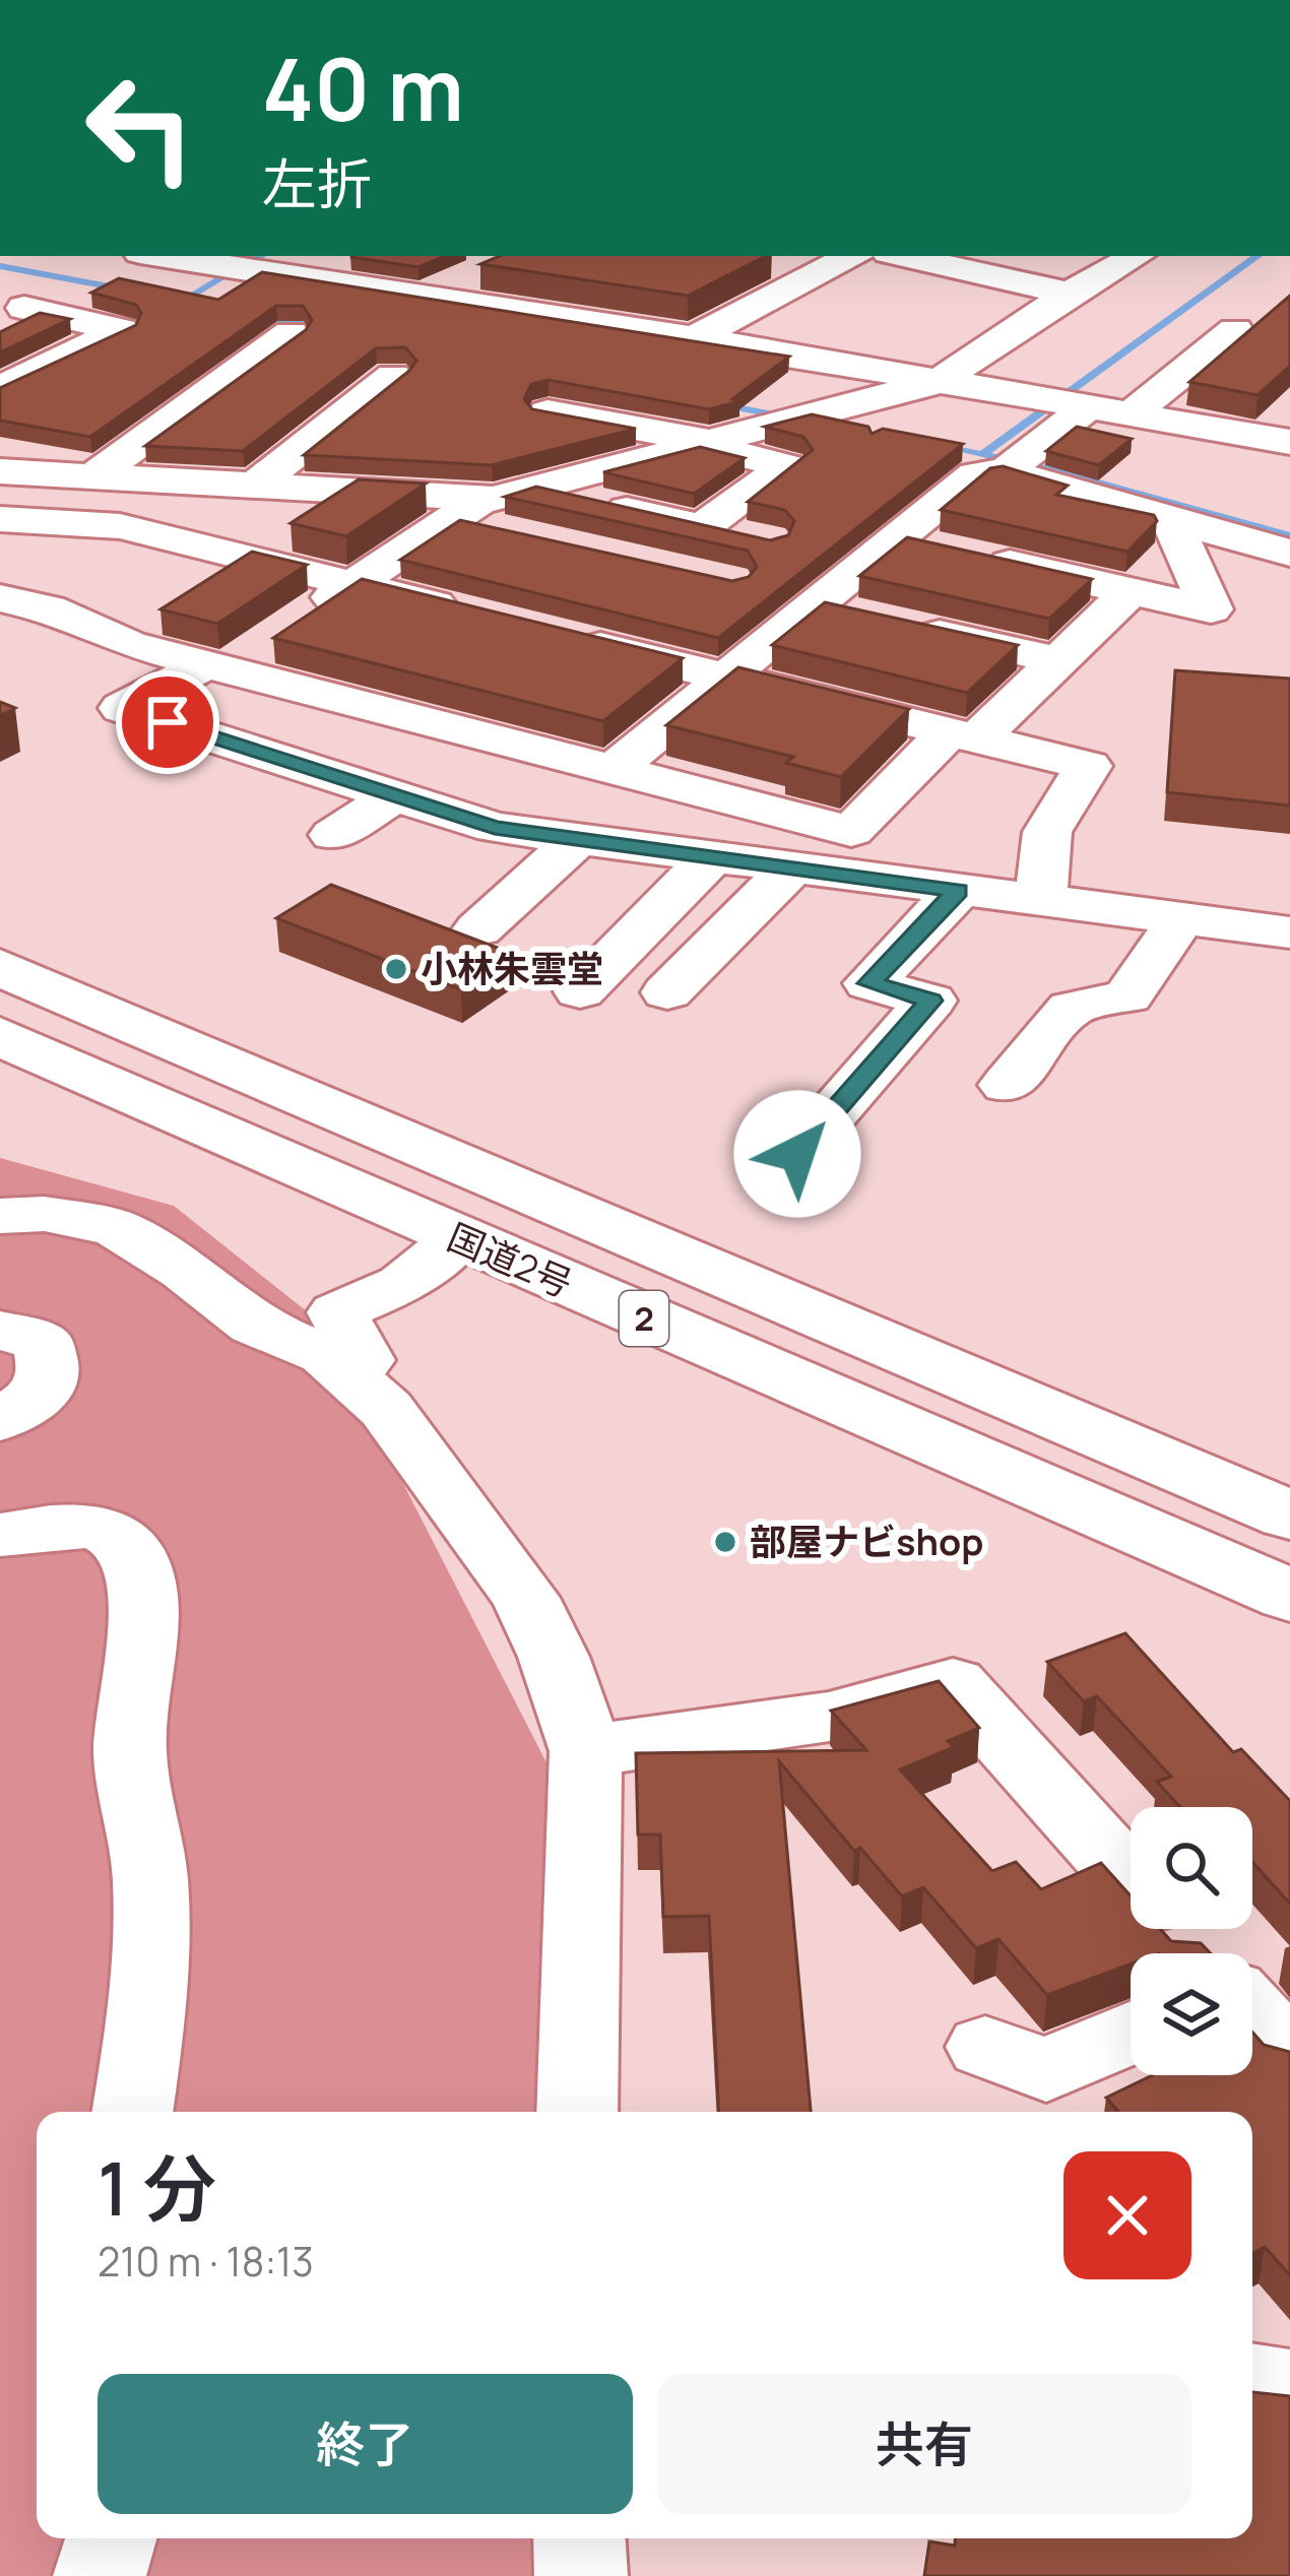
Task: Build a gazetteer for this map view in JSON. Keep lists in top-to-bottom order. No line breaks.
{"streets":{"highway":["国道2号","2"]},"places":["小林朱雲堂","部屋ナビshop"],"page":{"turn":["40 m","左折"],"heading":["1 分","210 m · 18:13"],"buttons":["終了","共有"]}}
